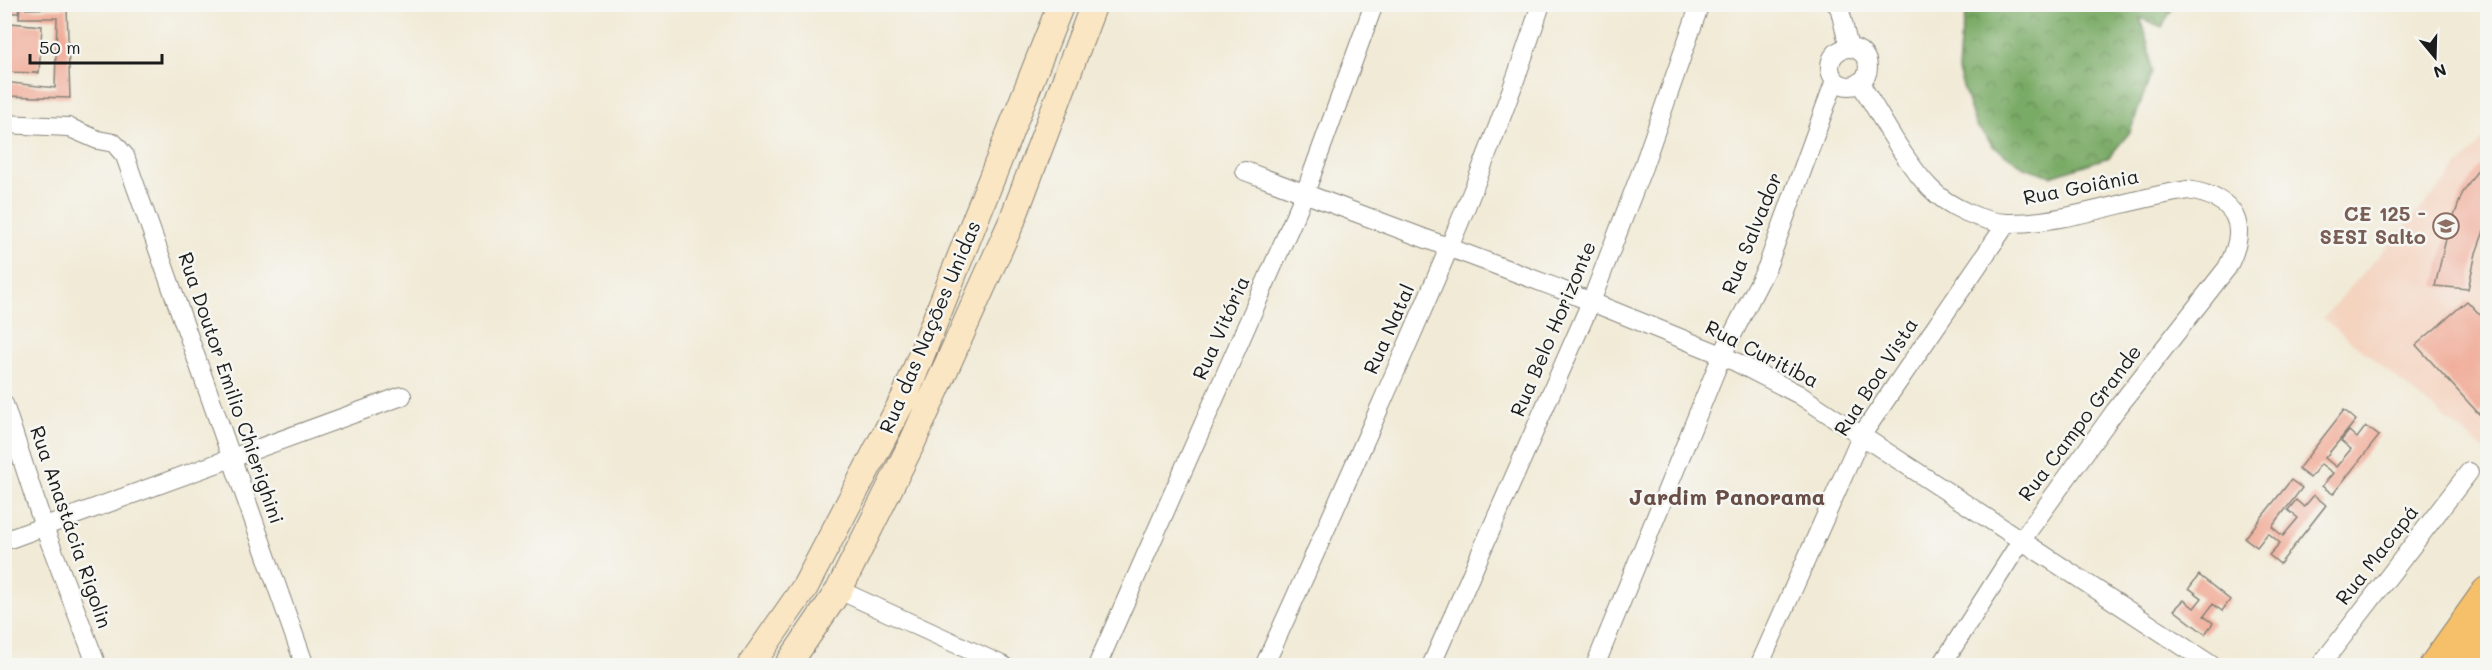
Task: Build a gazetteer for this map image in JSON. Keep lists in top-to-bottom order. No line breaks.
{"streets":{"main road":["Rua das Nações Unidas"],"street":["Rua Goiânia","Rua Salvador","Rua Vitória","Rua Natal","Rua Belo Horizonte","Rua Curitiba","Rua Boa Vista","Rua Doutor Emilio Chierighini","Rua Campo Grande","Rua Anastácia Rigolin","Rua Macapá"]},"crossings":[["Rua Goiânia","Rua Salvador"],["Rua Goiânia","Rua Boa Vista"],["Rua Goiânia","Rua Campo Grande"],["Rua Salvador","Rua Curitiba"],["Rua Vitória","Rua Curitiba"],["Rua Natal","Rua Curitiba"],["Rua Belo Horizonte","Rua Curitiba"],["Rua Curitiba","Rua Boa Vista"],["Rua Curitiba","Rua Campo Grande"]],"districts":["Jardim Panorama"],"places":{"school or university":["CE 125 - SESI Salto"]},"scale_bar":"50 m","north":"bottom"}
